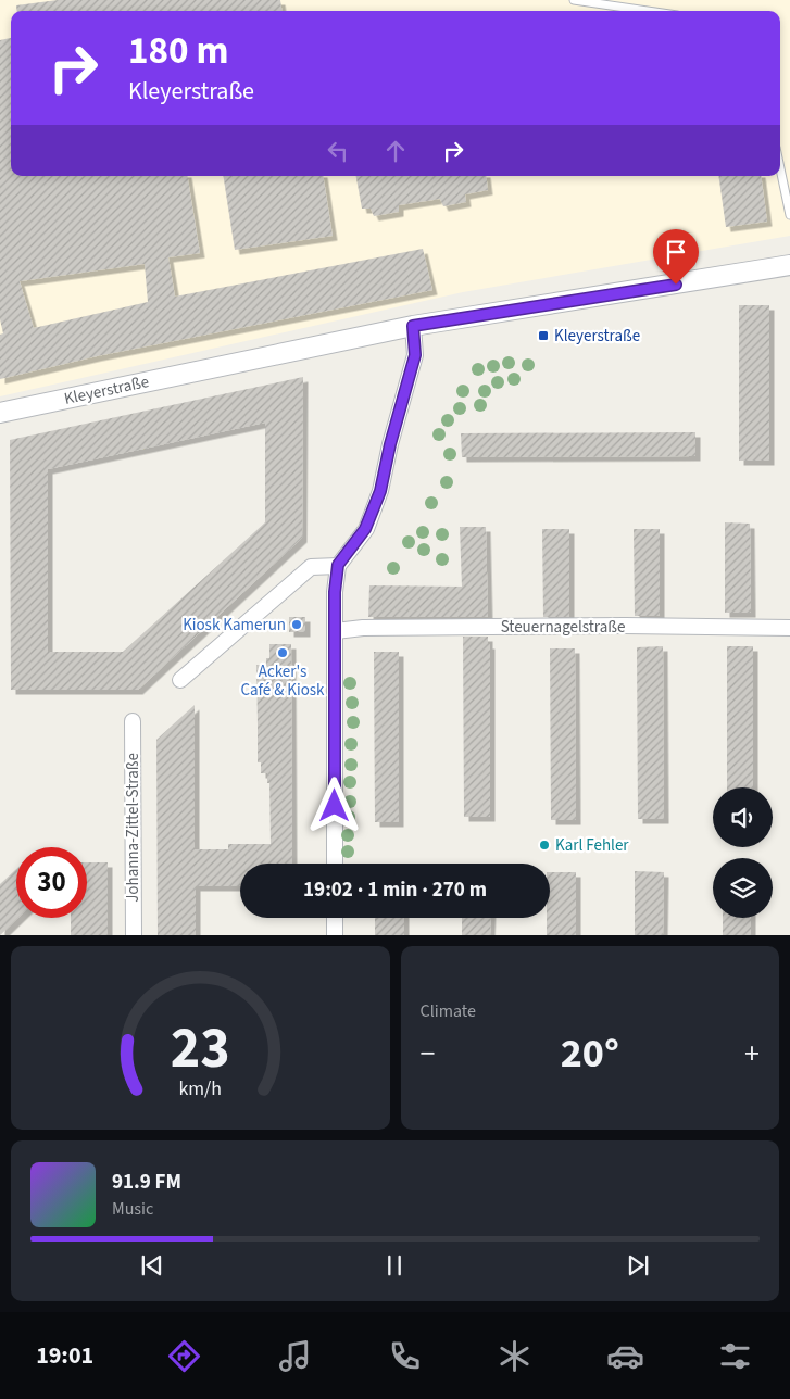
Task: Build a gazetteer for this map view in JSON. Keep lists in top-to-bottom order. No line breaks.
{"streets":{"street":["Kleyerstraße","Steuernagelstraße","Johanna-Zittel-Straße"]},"places":{"transit":["Kleyerstraße"],"other":["Kiosk Kamerun","Acker's Café & Kiosk","Karl Fehler"]},"page":{"turn":["180 m","Kleyerstraße"],"limit":"30","trip":"19:02 · 1 min · 270 m","tile":"Climate","heat":["−","20°","+"],"song":["91.9 FM","Music"],"tabs":"19:01","gauge":["23","km/h"]}}
